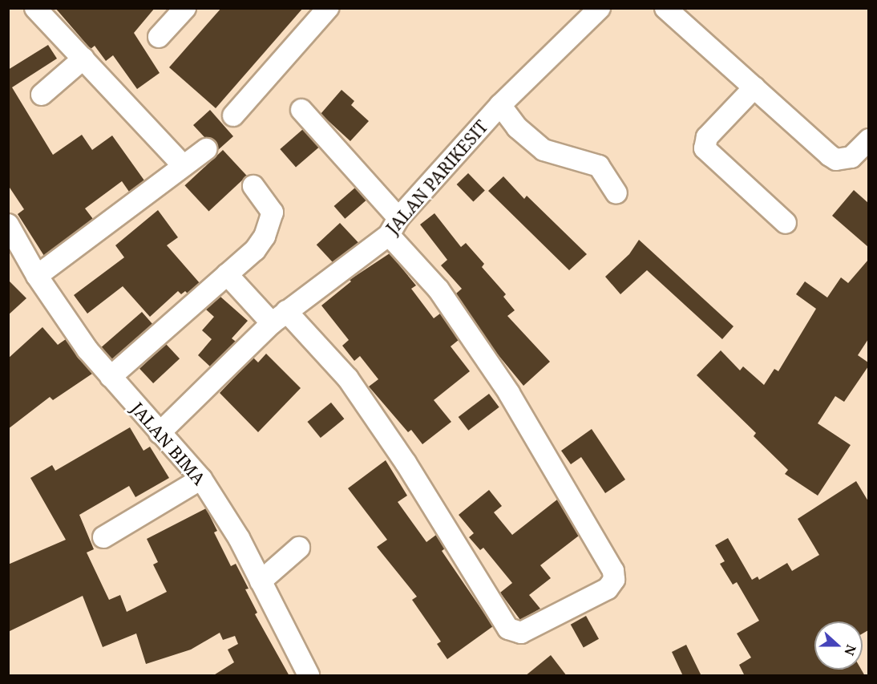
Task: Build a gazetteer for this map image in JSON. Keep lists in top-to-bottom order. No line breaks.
{"streets":{"street":["JALAN PARIKESIT","JALAN BIMA"]},"crossings":[["JALAN PARIKESIT","JALAN BIMA"]],"north":"right"}
